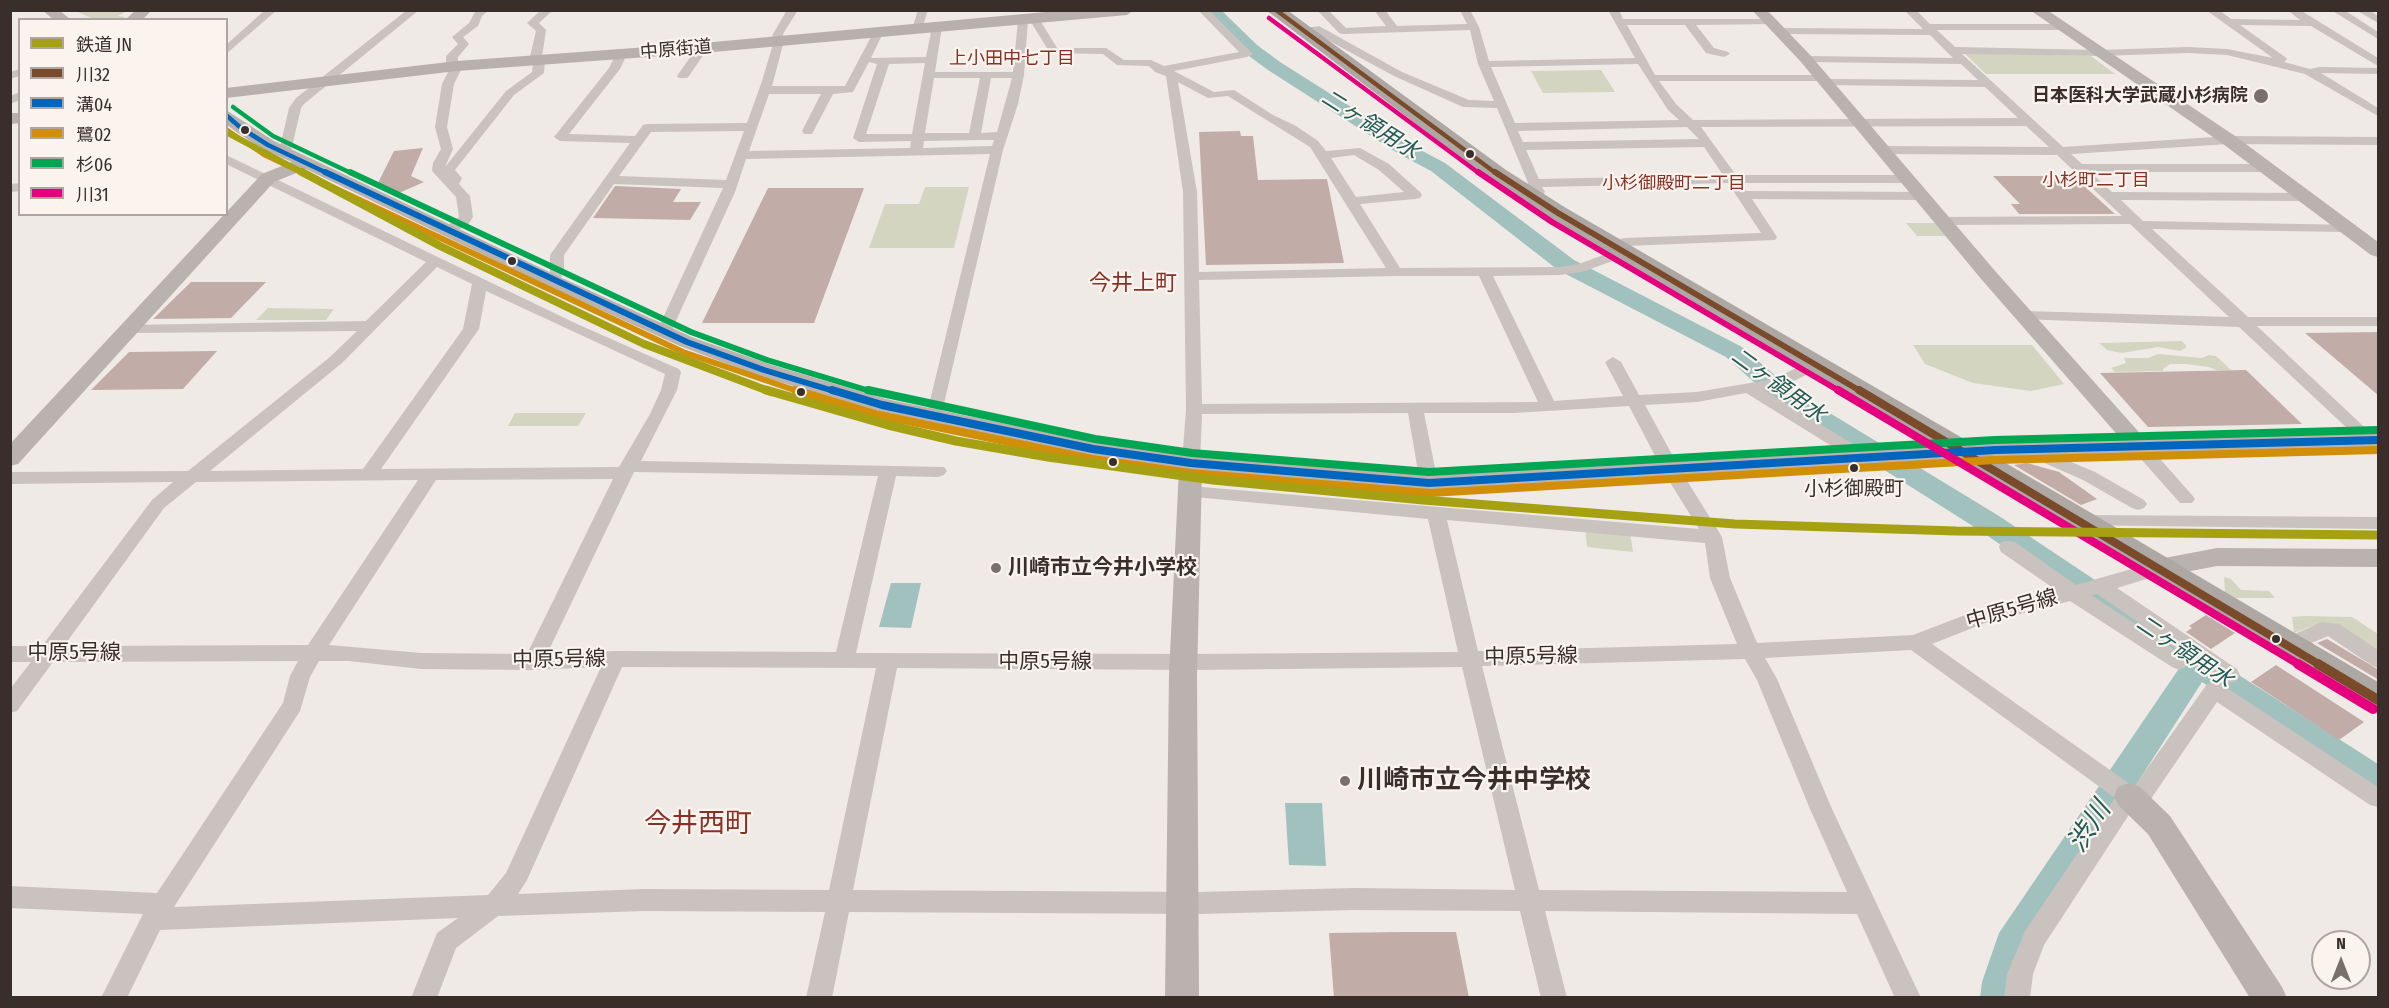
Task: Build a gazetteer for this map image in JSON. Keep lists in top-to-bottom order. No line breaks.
{"streets":{"main road":["中原街道"],"street":["中原5号線"]},"districts":["上小田中七丁目","小杉町二丁目","小杉御殿町二丁目","今井上町","今井西町"],"water":["二ヶ領用水","渋川"],"places":["日本医科大学武蔵小杉病院","小杉御殿町","川崎市立今井小学校","川崎市立今井中学校"],"lines":["transit line 川32","transit line 川31","transit line 杉06","transit line 溝04","transit line 鷺02","rail line JN"],"legend":["鉄道 JN","川32","溝04","鷺02","杉06","川31"],"north":"top"}
